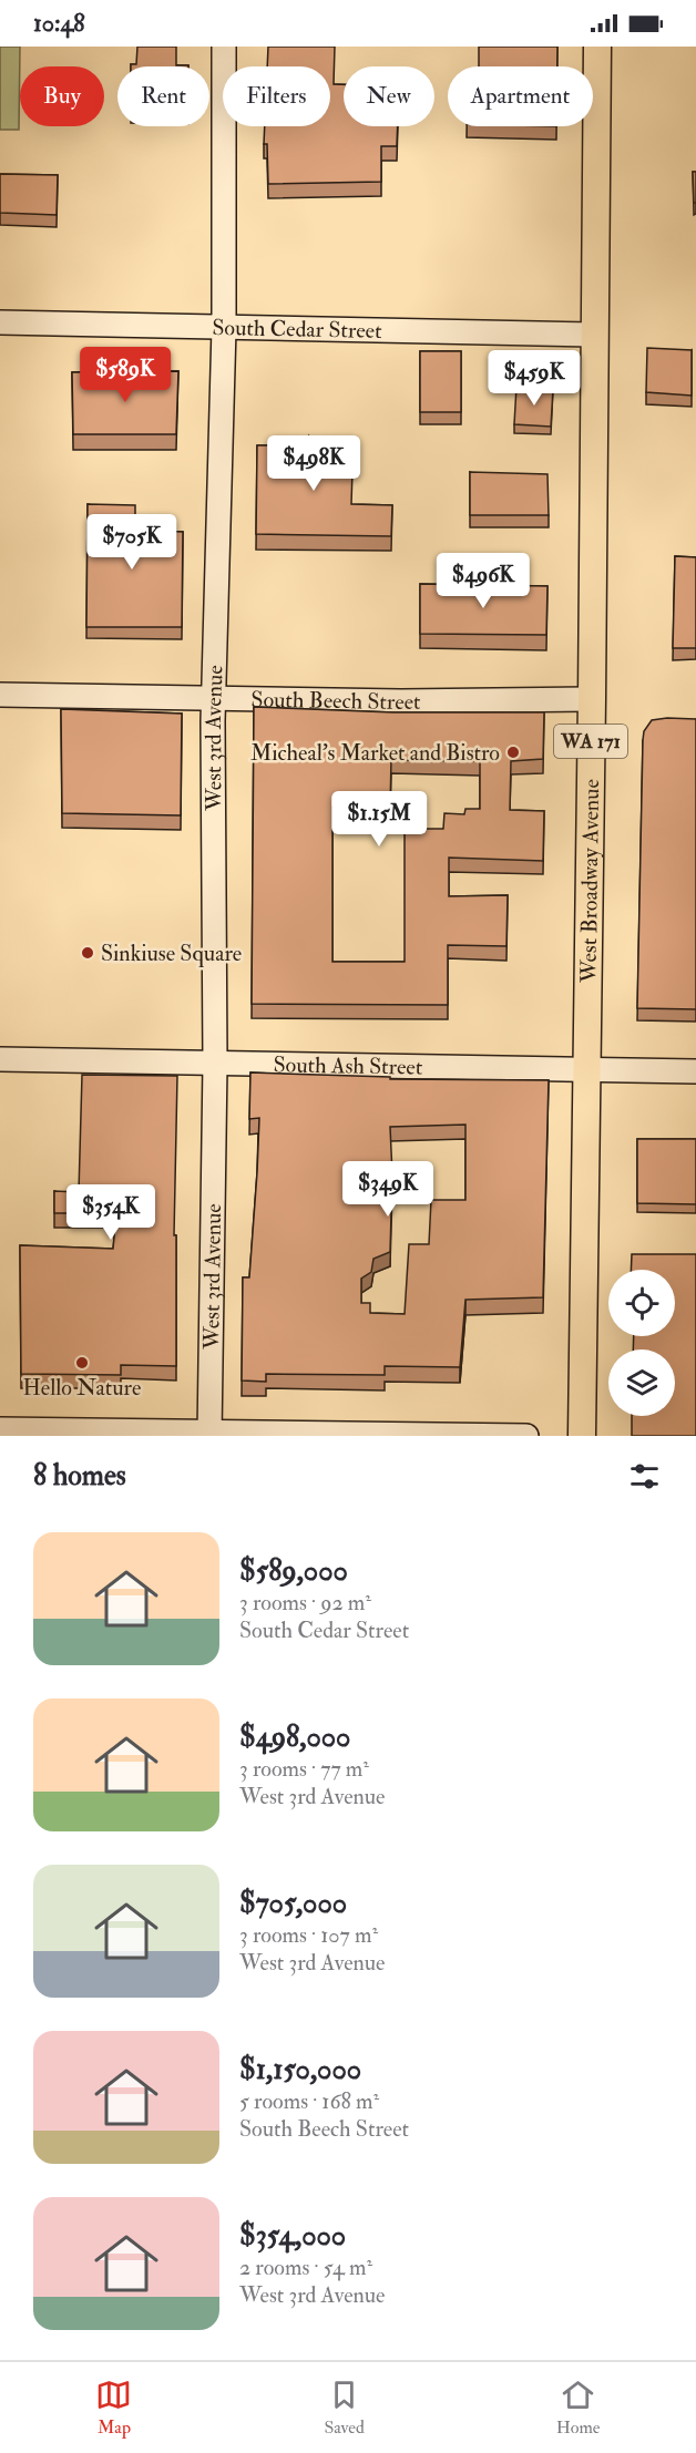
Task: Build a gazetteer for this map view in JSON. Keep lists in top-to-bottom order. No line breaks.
{"streets":{"main road":["WA 171","West Broadway Avenue"],"street":["South Cedar Street","South Beech Street","West 3rd Avenue","South Ash Street"]},"crossings":[["South Cedar Street","West 3rd Avenue"],["South Cedar Street","West Broadway Avenue"],["South Beech Street","West 3rd Avenue"],["South Beech Street","West Broadway Avenue"],["West 3rd Avenue","South Ash Street"],["West Broadway Avenue","South Ash Street"]],"places":["Micheal's Market and Bistro","Sinkiuse Square","Hello Nature"],"page":{"status":"10:48","chip":["Buy","Rent","Filters","New","Apartment"],"price":["$589K","$459K","$498K","$705K","$496K","$1.15M","$349K","$354K"],"heading":"8 homes","list":[{"name":"$589,000","note":"3 rooms · 92 m² · South Cedar Street"},{"name":"$498,000","note":"3 rooms · 77 m² · West 3rd Avenue"},{"name":"$705,000","note":"3 rooms · 107 m² · West 3rd Avenue"},{"name":"$1,150,000","note":"5 rooms · 168 m² · South Beech Street"},{"name":"$354,000","note":"2 rooms · 54 m² · West 3rd Avenue"}],"tabs":["Map","Saved","Home"]}}
